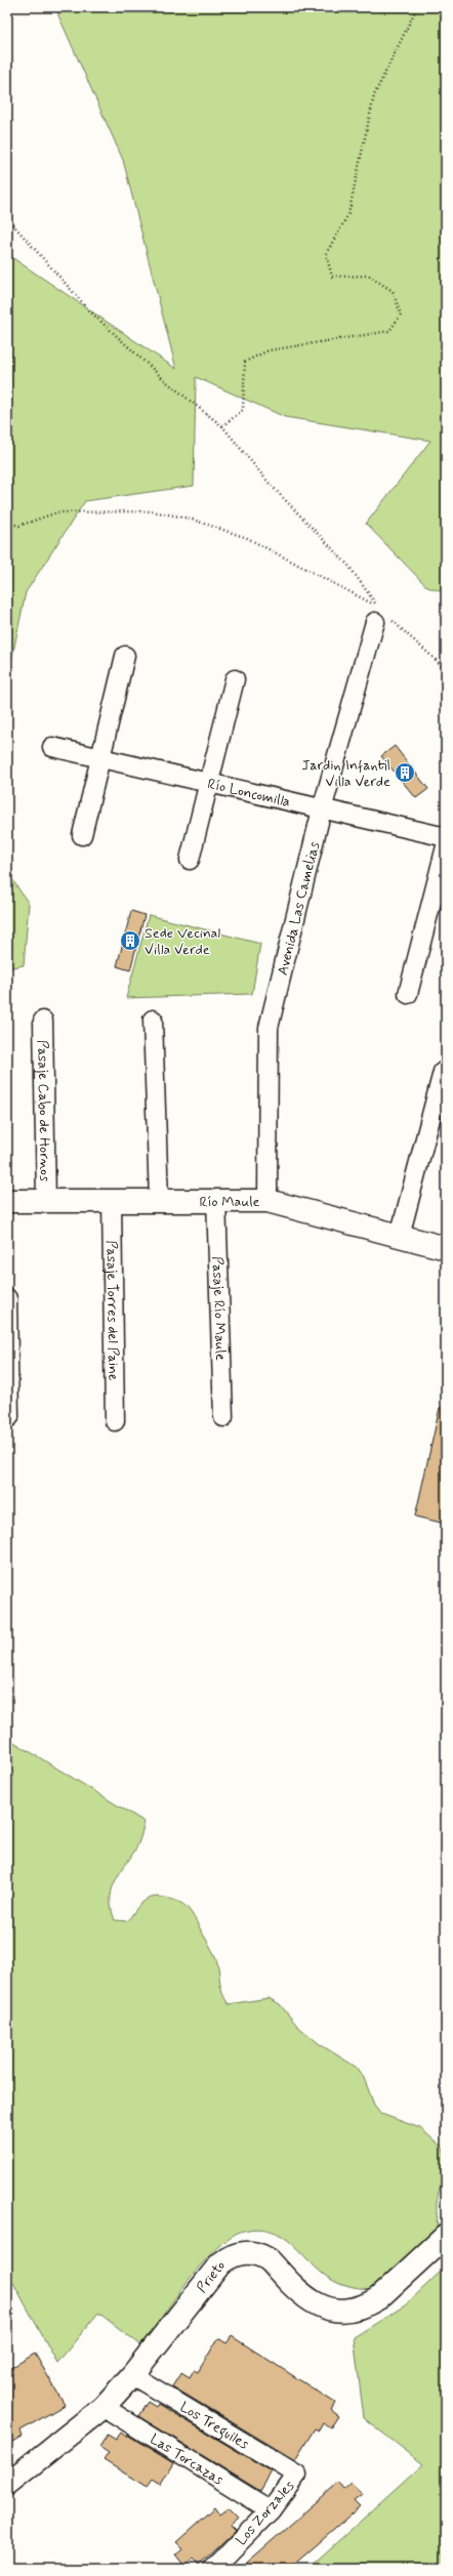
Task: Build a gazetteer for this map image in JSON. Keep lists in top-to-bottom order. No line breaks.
{"streets":{"street":["Río Loncomilla","Avenida Las Camelias","Pasaje Cabo de Hornos","Río Maule","Pasaje Río Maule","Pasaje Torres del Paine","Prieto","Los Treguiles","Las Torcazas","Los Zorzales"]},"crossings":[["Río Loncomilla","Avenida Las Camelias"],["Avenida Las Camelias","Río Maule"],["Pasaje Cabo de Hornos","Río Maule"],["Río Maule","Pasaje Río Maule"],["Río Maule","Pasaje Torres del Paine"],["Prieto","Los Treguiles"],["Prieto","Las Torcazas"],["Los Treguiles","Los Zorzales"],["Las Torcazas","Los Zorzales"]],"places":{"building":["Jardin Infantil Villa Verde","Sede Vecinal Villa Verde"]}}
